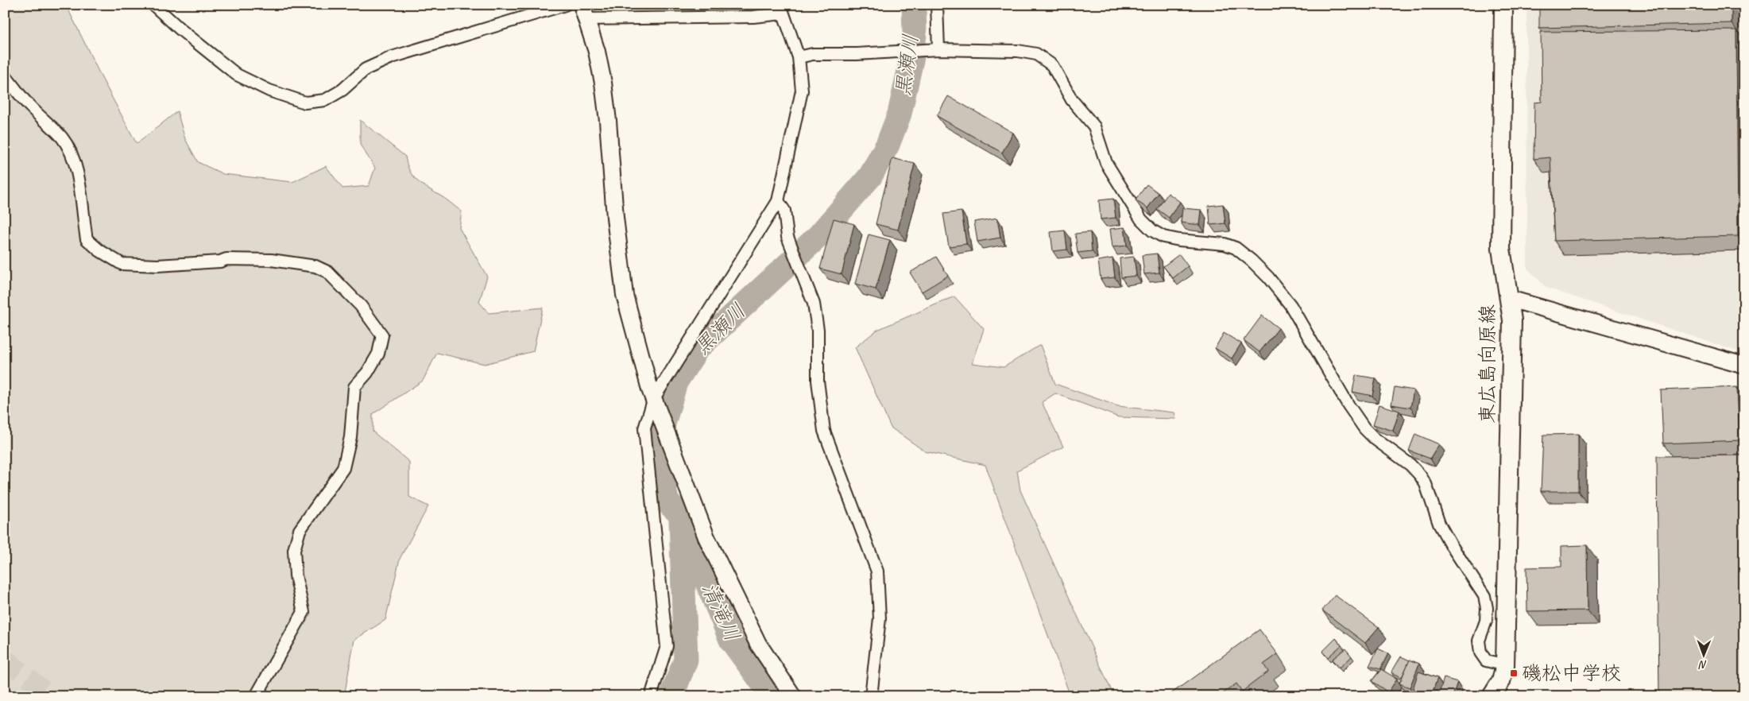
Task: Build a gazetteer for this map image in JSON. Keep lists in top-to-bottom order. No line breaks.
{"streets":{"main road":["東広島向原線"]},"water":["黒瀬川","清滝川"],"places":{"transit":["磯松中学校"]},"north":"bottom"}
